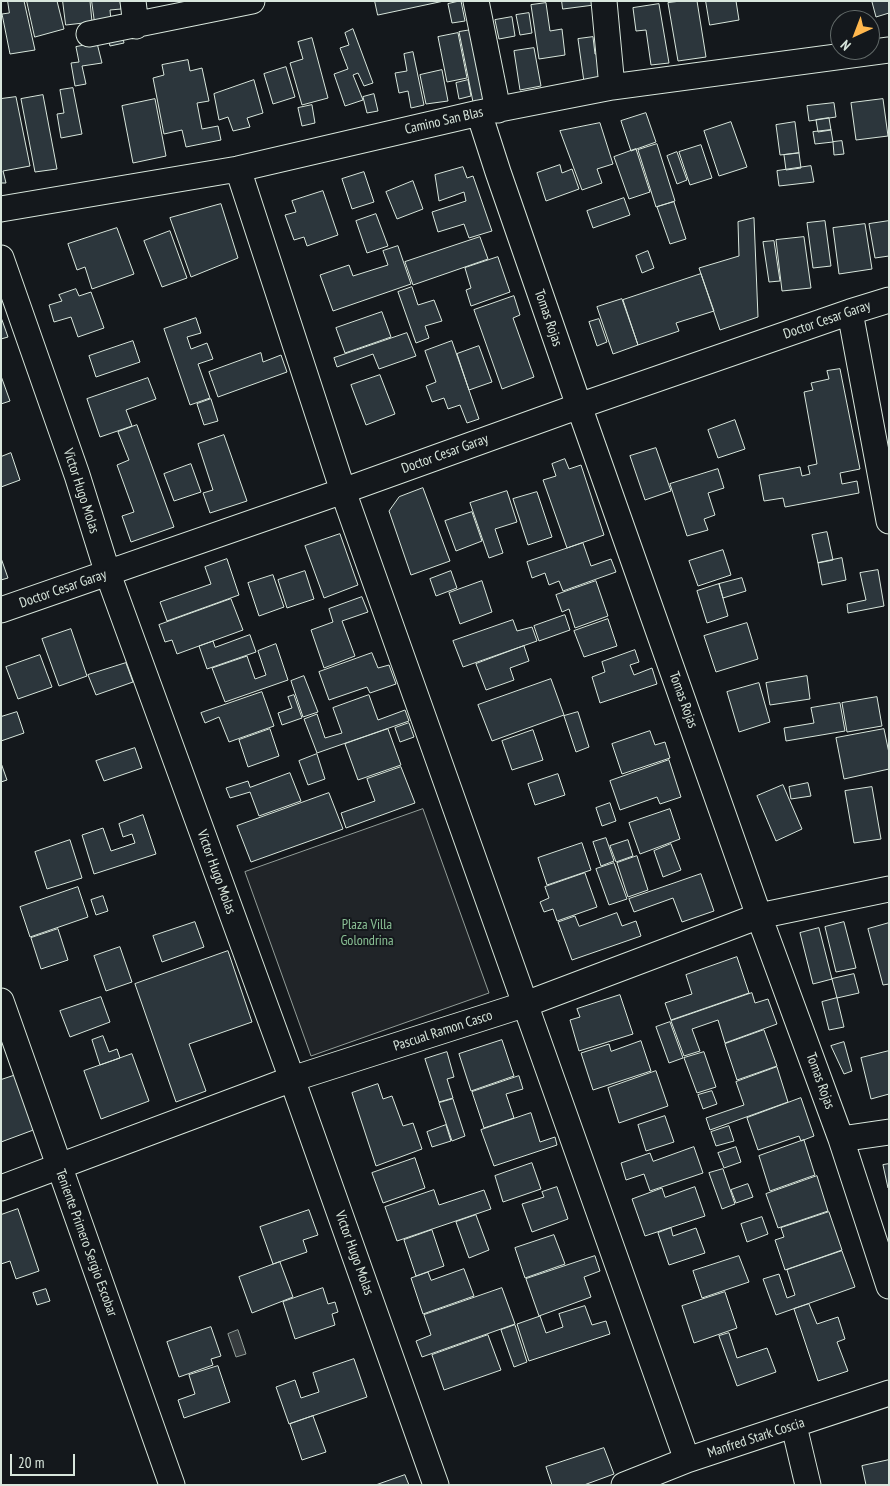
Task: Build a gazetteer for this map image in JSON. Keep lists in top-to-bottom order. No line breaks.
{"streets":{"street":["Camino San Blas","Tomas Rojas","Doctor Cesar Garay","Victor Hugo Molas","Pascual Ramon Casco","Teniente Primero Sergio Escobar","Manfred Stark Coscia"]},"crossings":[["Camino San Blas","Tomas Rojas"],["Tomas Rojas","Doctor Cesar Garay"],["Tomas Rojas","Pascual Ramon Casco"],["Doctor Cesar Garay","Victor Hugo Molas"],["Victor Hugo Molas","Pascual Ramon Casco"],["Pascual Ramon Casco","Teniente Primero Sergio Escobar"]],"parks":["Plaza Villa Golondrina"],"scale_bar":"20 m","north":"bottom left"}
